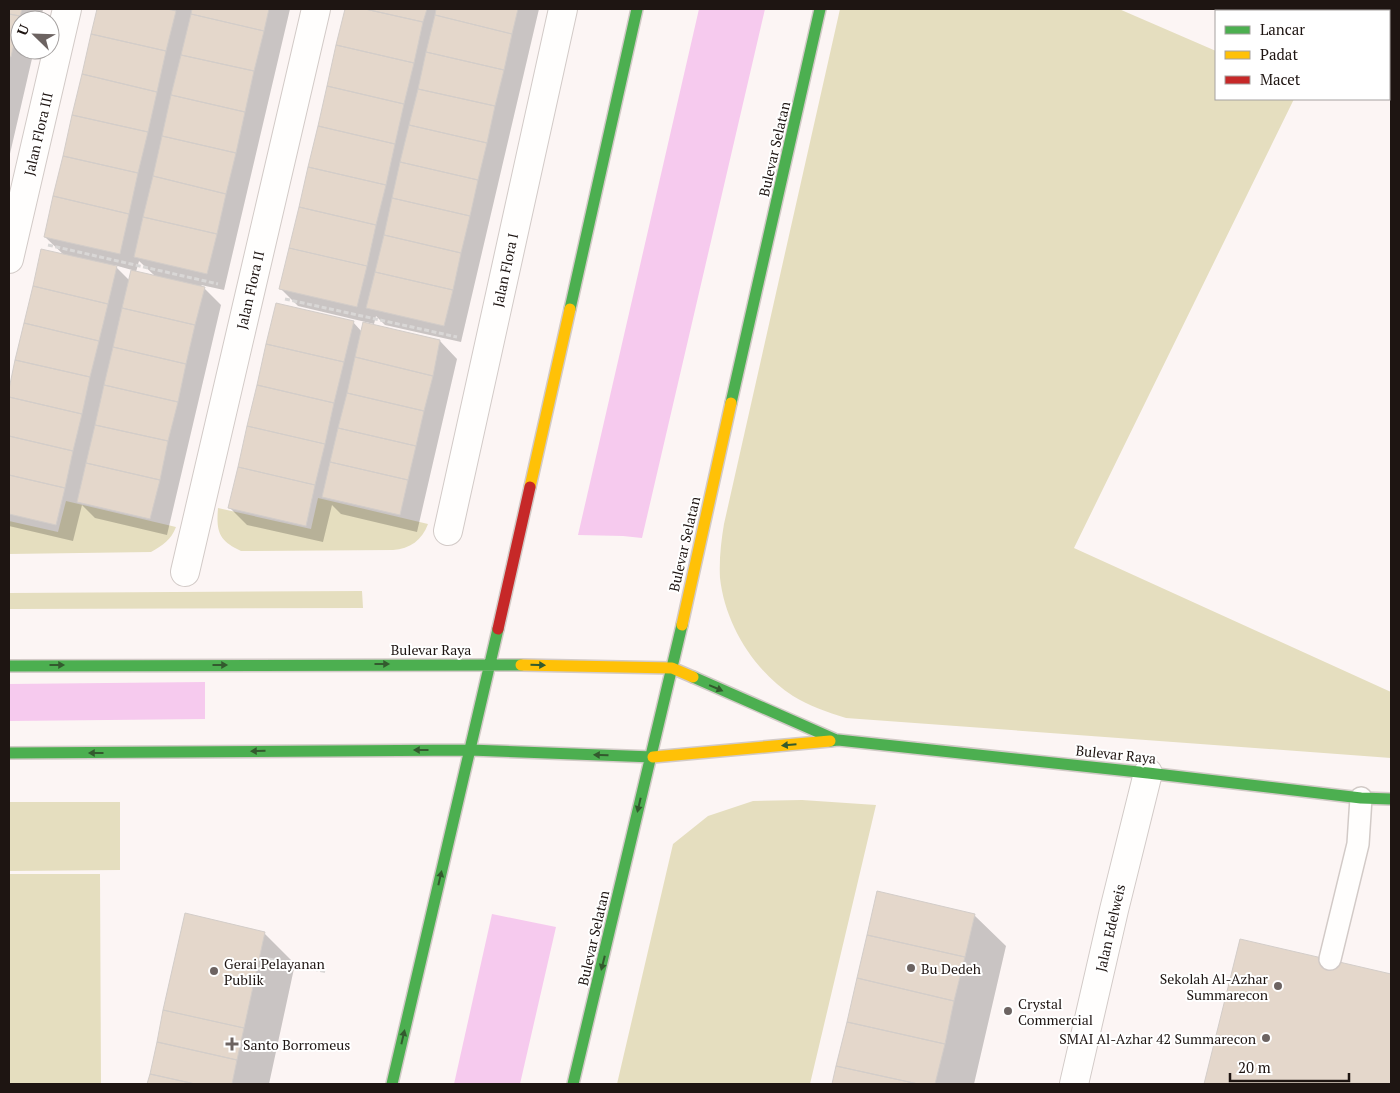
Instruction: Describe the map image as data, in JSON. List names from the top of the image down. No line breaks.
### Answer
{"streets":{"street":["Jalan Flora III","Bulevar Selatan","Jalan Flora I","Jalan Flora II","Bulevar Raya","Jalan Edelweis"]},"crossings":[["Bulevar Selatan","Bulevar Raya"],["Bulevar Raya","Jalan Edelweis"]],"places":{"other":["Bu Dedeh","Gerai Pelayanan Publik","Sekolah Al-Azhar Summarecon","Crystal Commercial","SMAI Al-Azhar 42 Summarecon"],"health":["Santo Borromeus"]},"legend":["Lancar","Padat","Macet"],"scale_bar":"20 m","north":"top left"}
